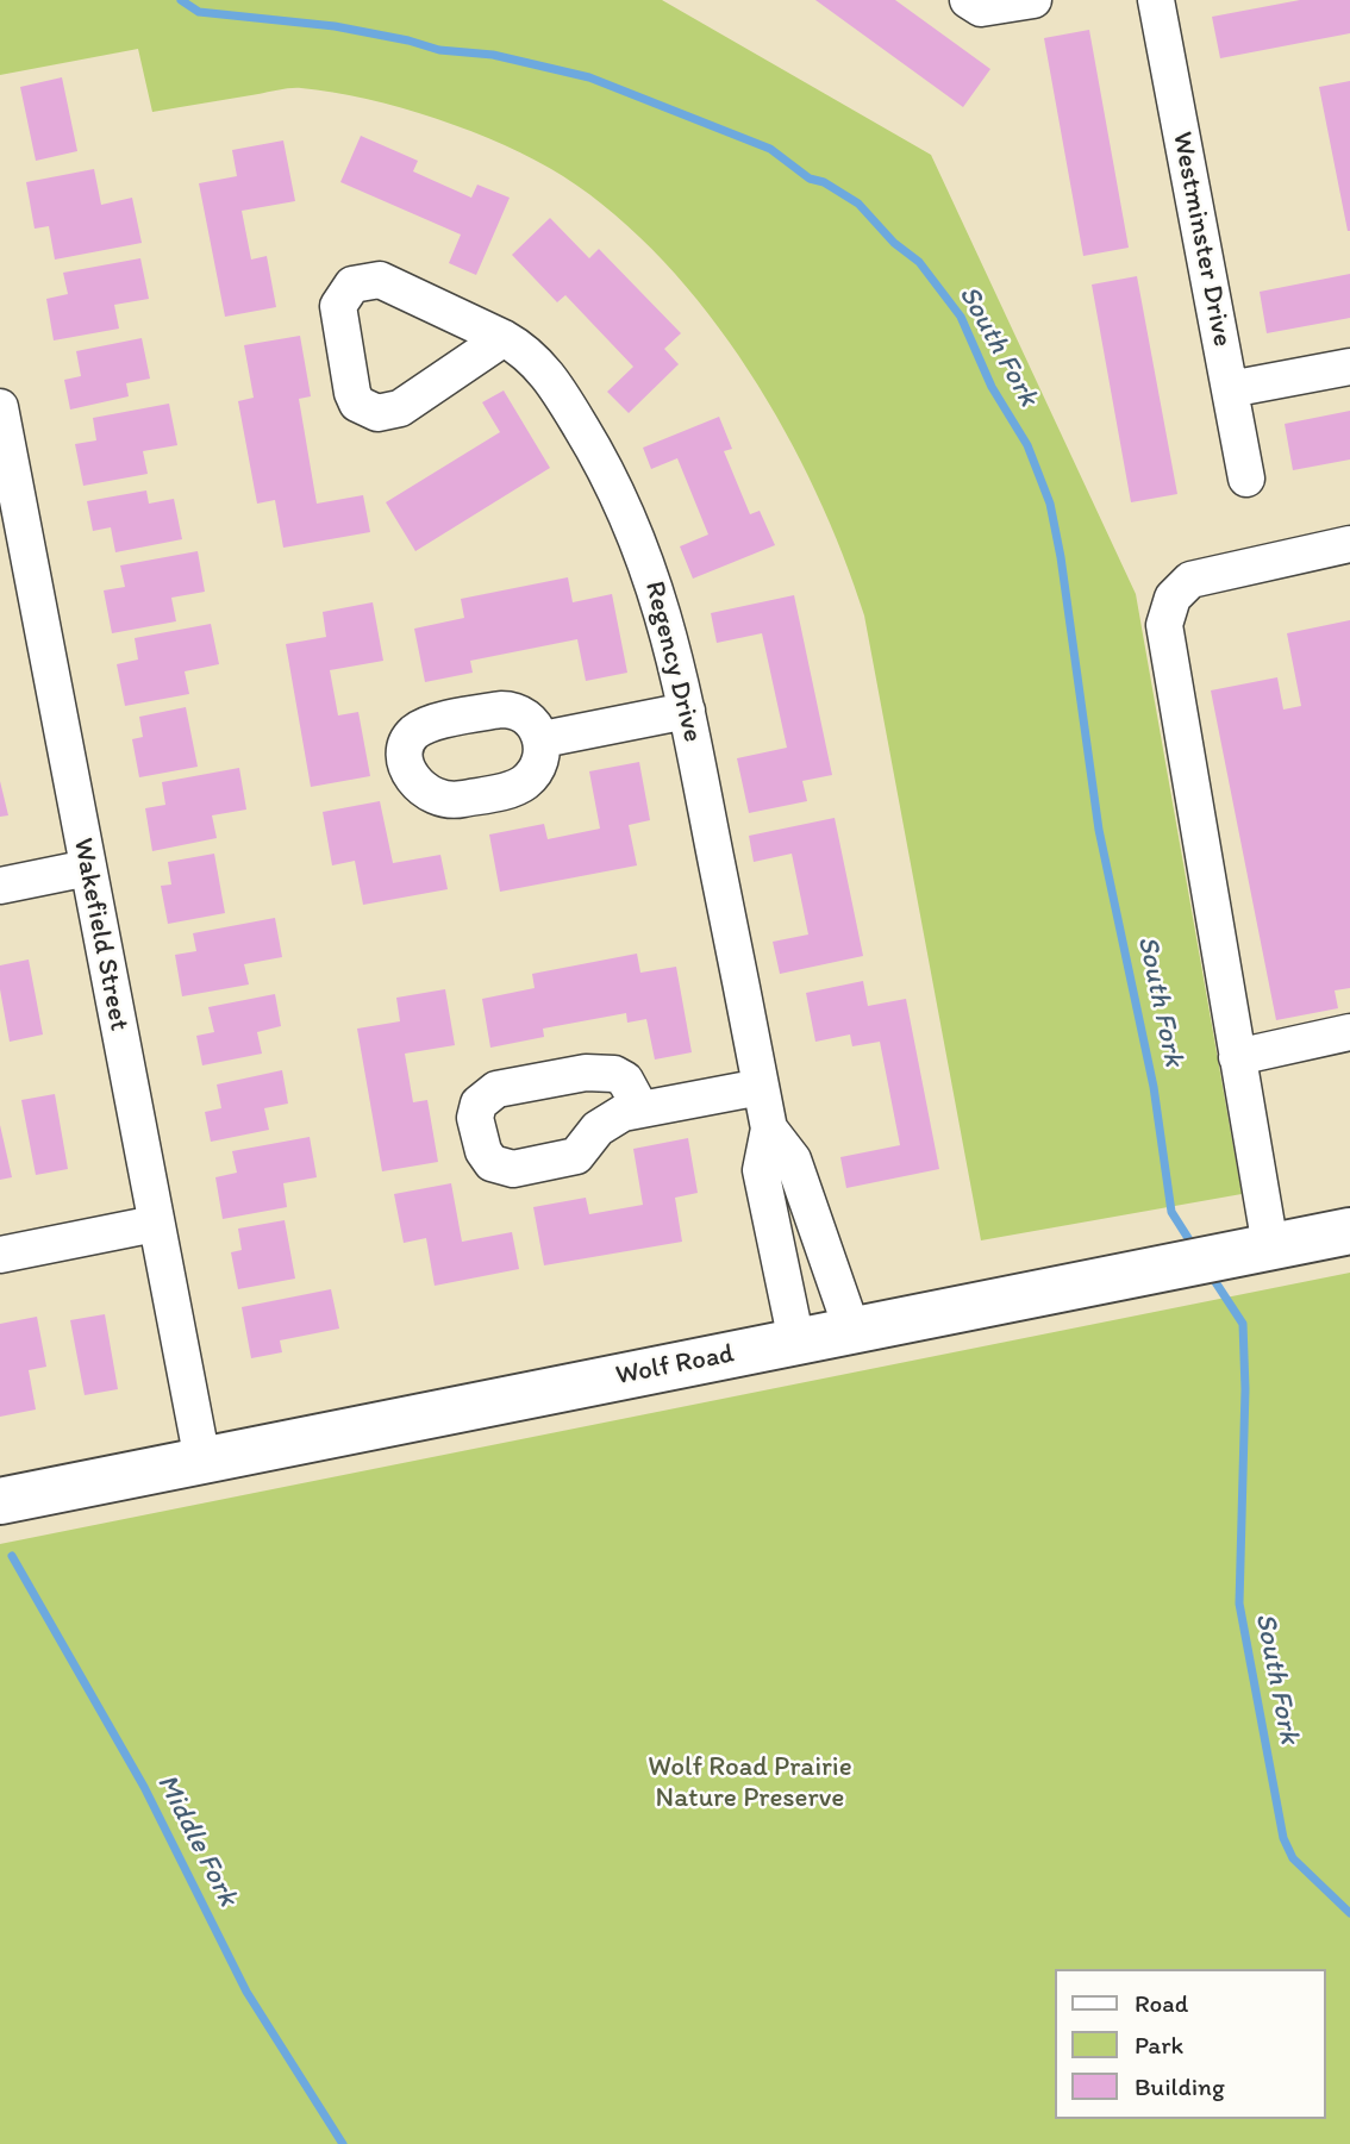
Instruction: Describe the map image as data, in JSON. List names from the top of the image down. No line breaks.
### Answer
{"streets":{"main road":["Wolf Road"],"street":["Westminster Drive","Regency Drive","Wakefield Street"]},"crossings":[["Regency Drive","Wolf Road"],["Wakefield Street","Wolf Road"]],"water":["South Fork","Middle Fork"],"parks":["Wolf Road Prairie Nature Preserve"],"legend":["Road","Park","Building"]}
